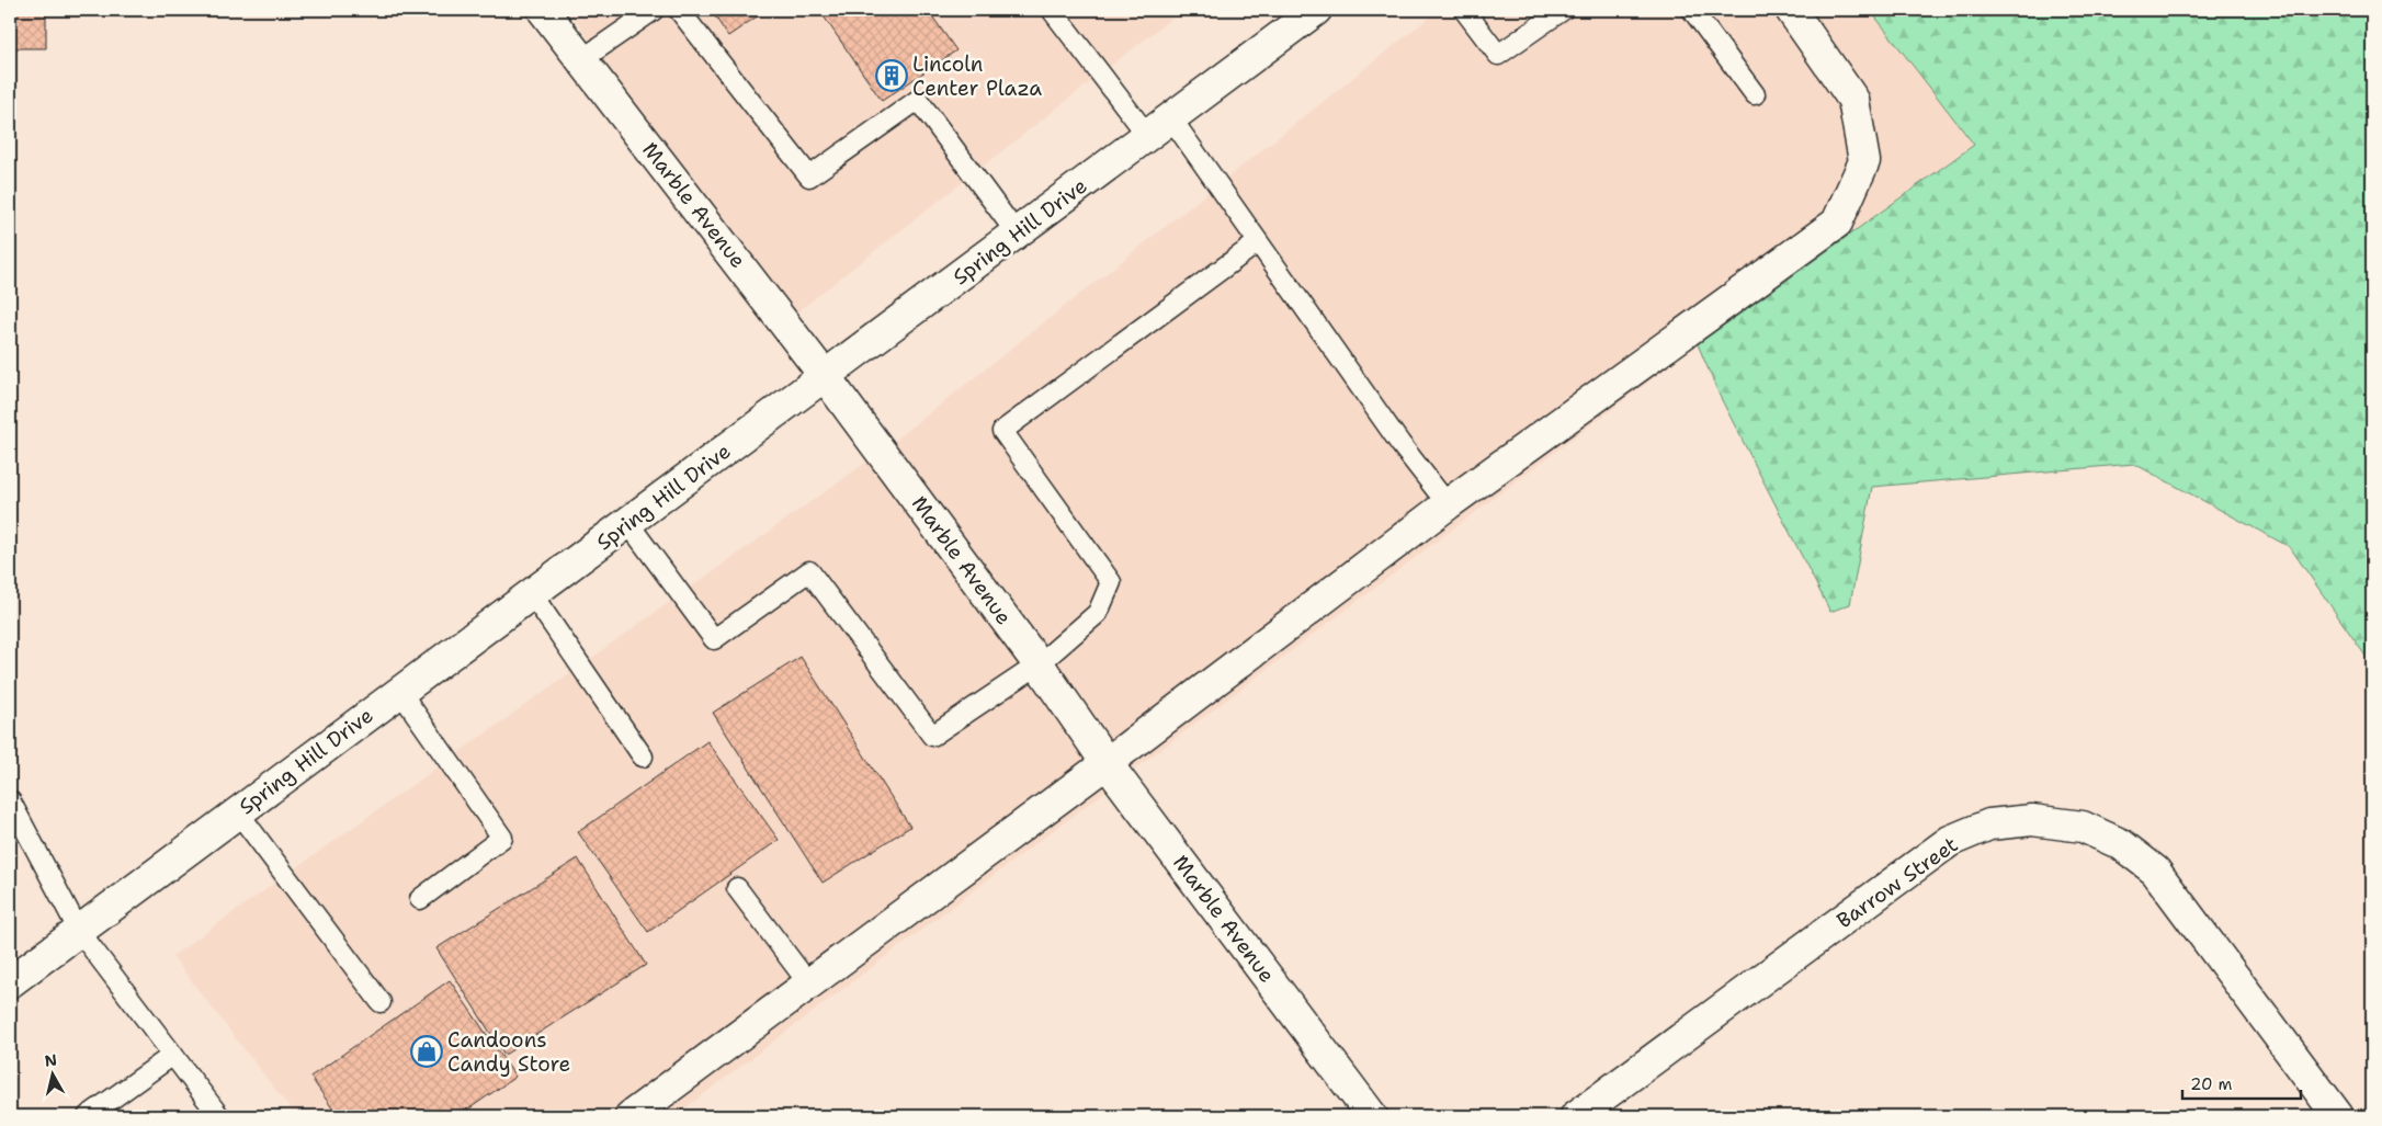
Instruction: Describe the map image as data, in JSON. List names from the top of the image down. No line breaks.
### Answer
{"streets":{"street":["Marble Avenue","Spring Hill Drive","Barrow Street"]},"crossings":[["Marble Avenue","Spring Hill Drive"]],"places":{"building":["Lincoln Center Plaza"],"shop":["Candoons Candy Store"]},"scale_bar":"20 m","north":"top"}
